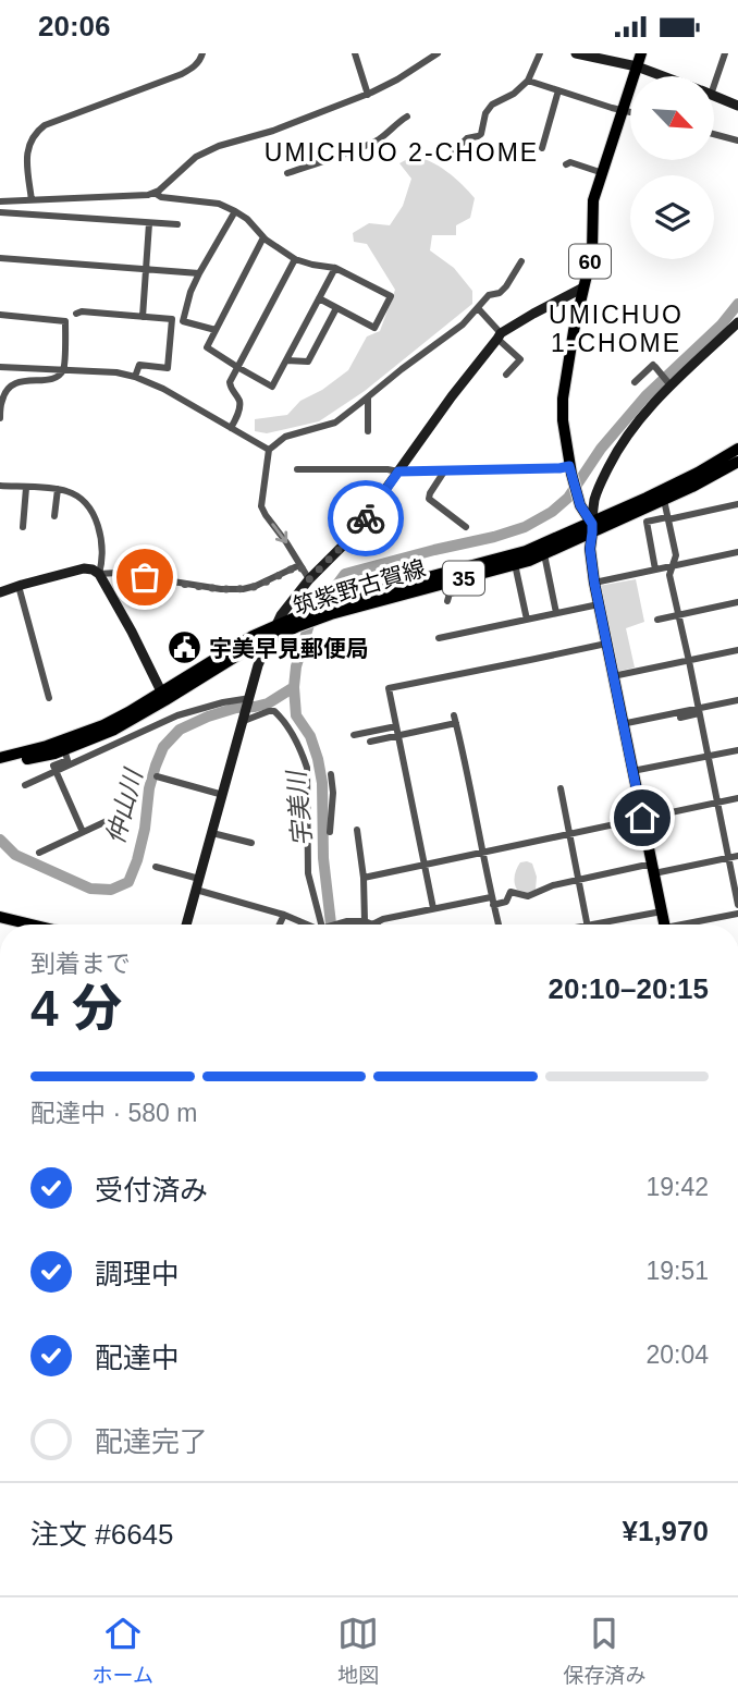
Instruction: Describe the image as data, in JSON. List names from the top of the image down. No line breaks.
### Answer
{"streets":{"main road":["60","35","筑紫野古賀線"]},"crossings":[["60","筑紫野古賀線"]],"districts":["UMICHUO 2-CHOME","UMICHUO 1-CHOME"],"water":["仲山川","宇美川"],"places":{"public building":["宇美早見郵便局"]},"north":"bottom right","page":{"status":"20:06","heading":["4 分","到着まで","20:10–20:15"],"panel":["注文 #6645","¥1,970"],"bar":"配達中 · 580 m","list":[["受付済み","19:42"],["調理中","19:51"],["配達中","20:04"],"配達完了"],"tabs":["ホーム","地図","保存済み"]}}
